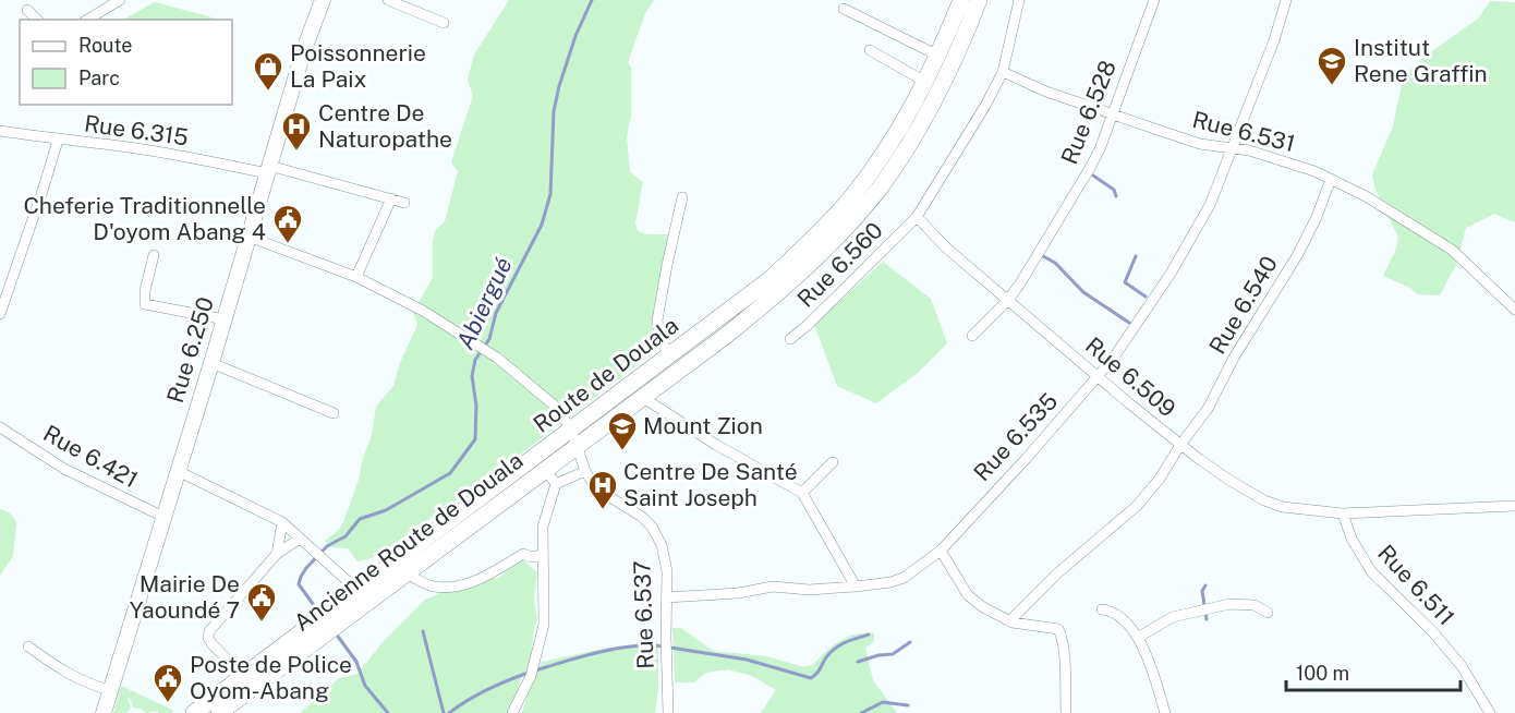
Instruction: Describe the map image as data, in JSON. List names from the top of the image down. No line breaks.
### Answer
{"streets":{"main road":["Rue 6.250","Route de Douala","Ancienne Route de Douala"],"street":["Rue 6.528","Rue 6.315","Rue 6.531","Rue 6.560","Rue 6.540","Rue 6.509","Rue 6.535","Rue 6.421","Rue 6.511","Rue 6.537"]},"crossings":[["Rue 6.528","Rue 6.531"],["Rue 6.528","Rue 6.509"],["Rue 6.315","Rue 6.250"],["Rue 6.531","Rue 6.540"],["Rue 6.531","Rue 6.535"],["Rue 6.560","Rue 6.509"],["Rue 6.540","Rue 6.509"],["Rue 6.250","Rue 6.421"],["Rue 6.250","Rue 6.537"],["Route de Douala","Ancienne Route de Douala"],["Route de Douala","Rue 6.537"],["Rue 6.509","Rue 6.535"],["Rue 6.509","Rue 6.511"],["Rue 6.535","Rue 6.537"],["Ancienne Route de Douala","Rue 6.537"]],"water":["Abiergué"],"places":{"school or university":["Institut Rene Graffin","Mount Zion"],"shop":["Poissonnerie La Paix"],"hospital":["Centre De Naturopathe","Centre De Santé Saint Joseph"],"public building":["Cheferie Traditionnelle D'oyom Abang 4","Mairie De Yaoundé 7","Poste de Police Oyom-Abang"]},"legend":["Route","Parc"],"scale_bar":"100 m"}
